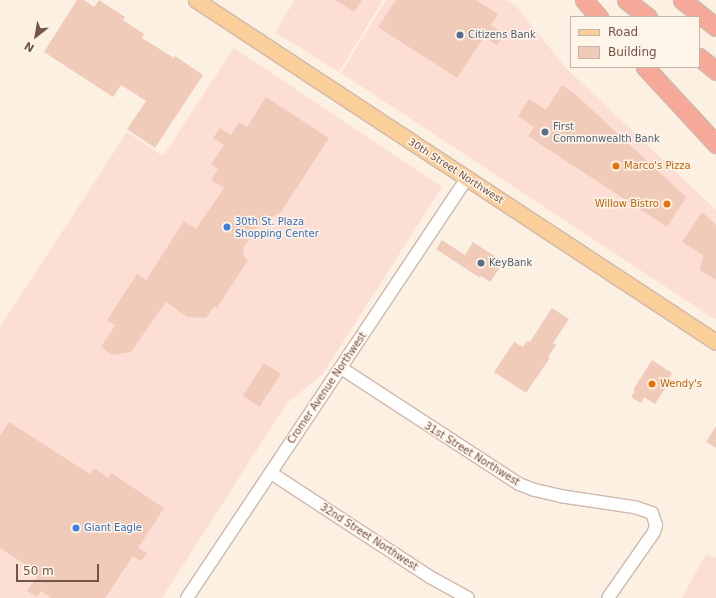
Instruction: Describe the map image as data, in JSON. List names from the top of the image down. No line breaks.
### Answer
{"streets":{"main road":["30th Street Northwest"],"street":["Cromer Avenue Northwest","31st Street Northwest","32nd Street Northwest"]},"crossings":[["30th Street Northwest","Cromer Avenue Northwest"],["Cromer Avenue Northwest","31st Street Northwest"],["Cromer Avenue Northwest","32nd Street Northwest"]],"places":["Citizens Bank","First Commonwealth Bank","Marco's Pizza","Willow Bistro","30th St. Plaza Shopping Center","KeyBank","Wendy's","Giant Eagle"],"legend":["Road","Building"],"scale_bar":"50 m","north":"bottom left"}
